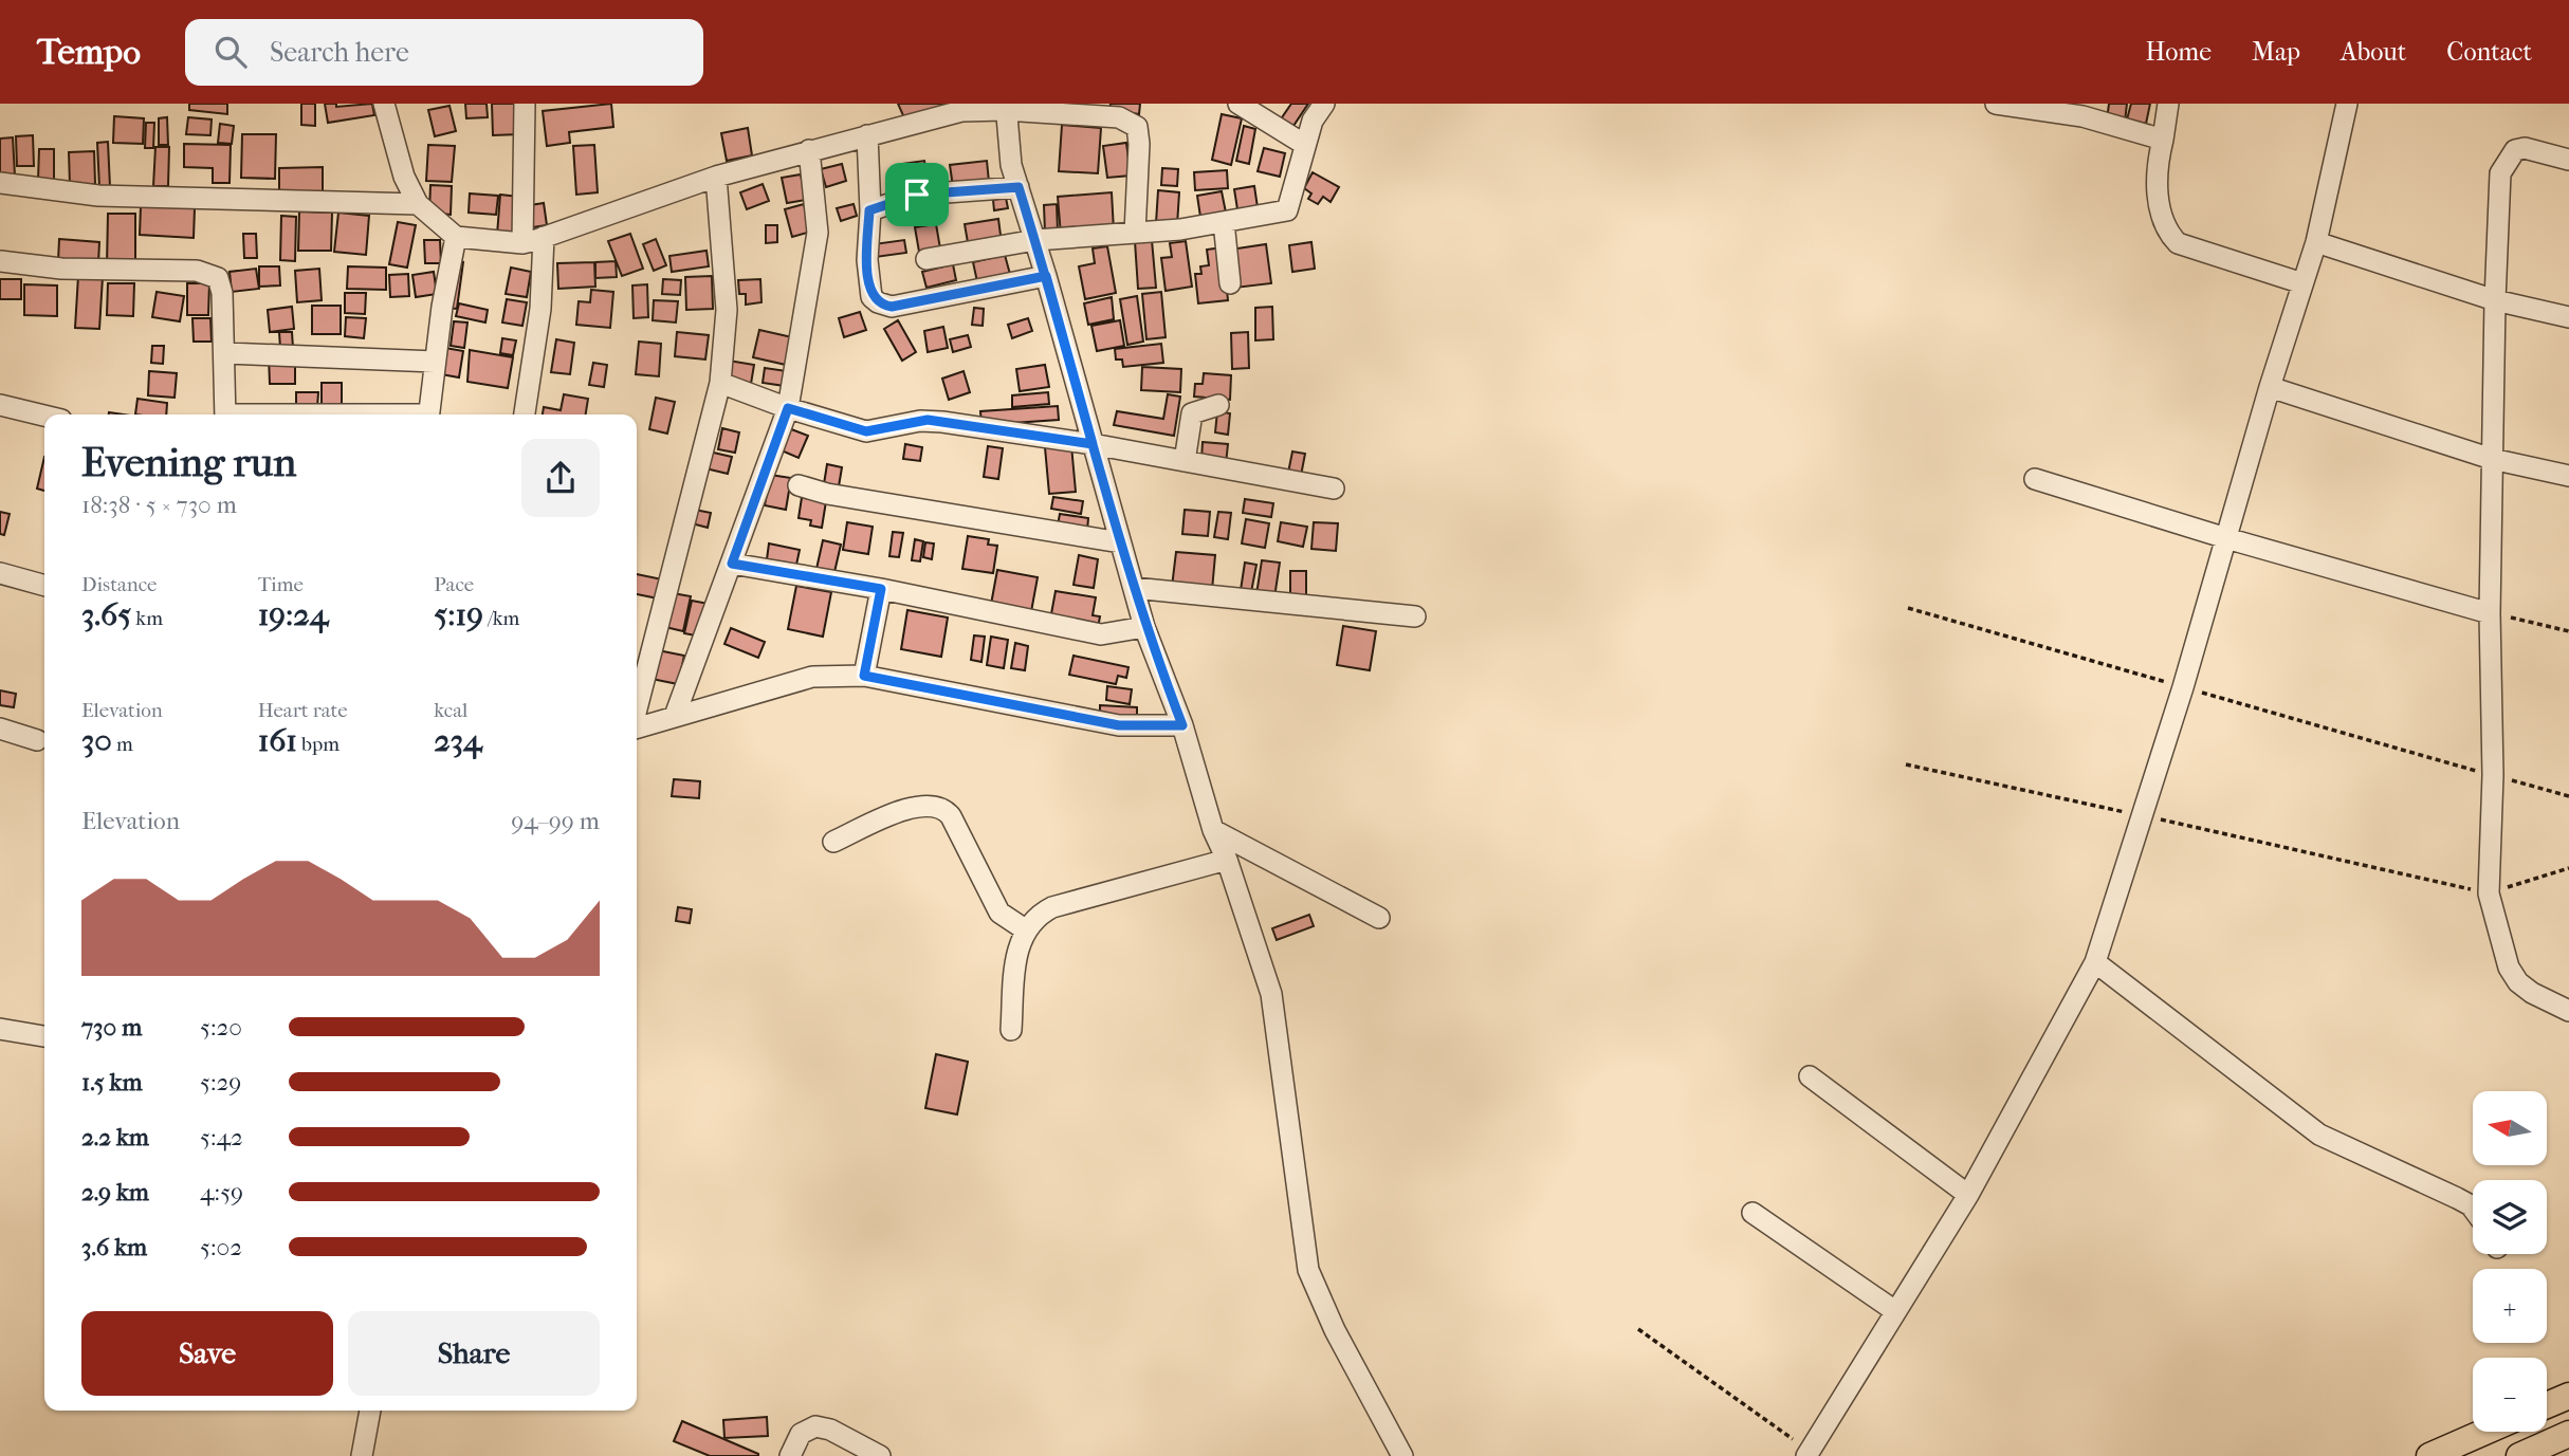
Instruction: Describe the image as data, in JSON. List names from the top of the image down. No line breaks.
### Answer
{"north":"left","page":{"header":"Tempo","search":"Search here","nav":["Home","Map","About","Contact"],"heading":["Evening run","18:38 · 5 × 730 m"],"stats":[["Distance","3.65 km"],["Time","19:24"],["Pace","5:19 /km"],["Elevation","30 m"],["Heart rate","161 bpm"],["kcal","234"]],"chart":["Elevation","94–99 m"],"list":[{"name":"730 m","note":"5:20"},{"name":"1.5 km","note":"5:29"},{"name":"2.2 km","note":"5:42"},{"name":"2.9 km","note":"4:59"},{"name":"3.6 km","note":"5:02"}],"map_buttons":["+","−"],"buttons":["Save","Share"]}}
